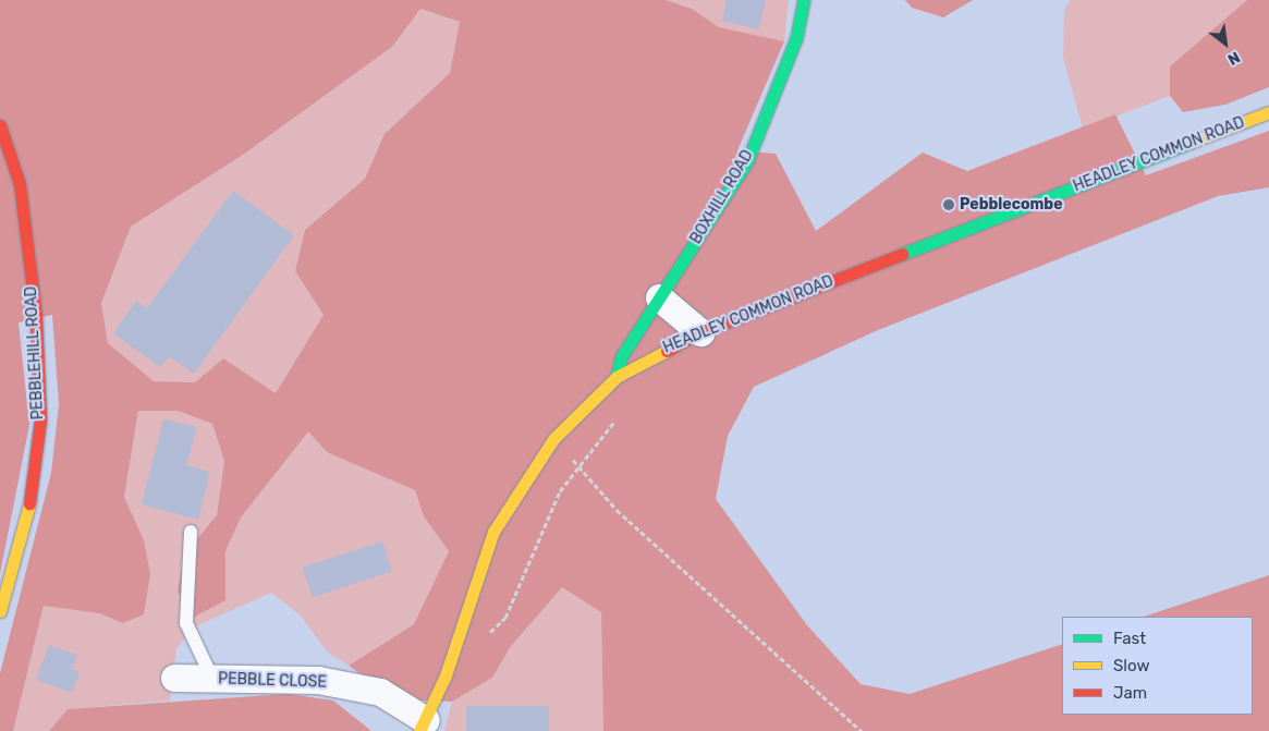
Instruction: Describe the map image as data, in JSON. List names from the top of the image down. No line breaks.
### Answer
{"streets":{"main road":["HEADLEY COMMON ROAD","BOXHILL ROAD","PEBBLEHILL ROAD"],"street":["PEBBLE CLOSE"]},"crossings":[["HEADLEY COMMON ROAD","BOXHILL ROAD"],["HEADLEY COMMON ROAD","PEBBLE CLOSE"]],"places":["Pebblecombe"],"legend":["Fast","Slow","Jam"],"north":"bottom right"}
